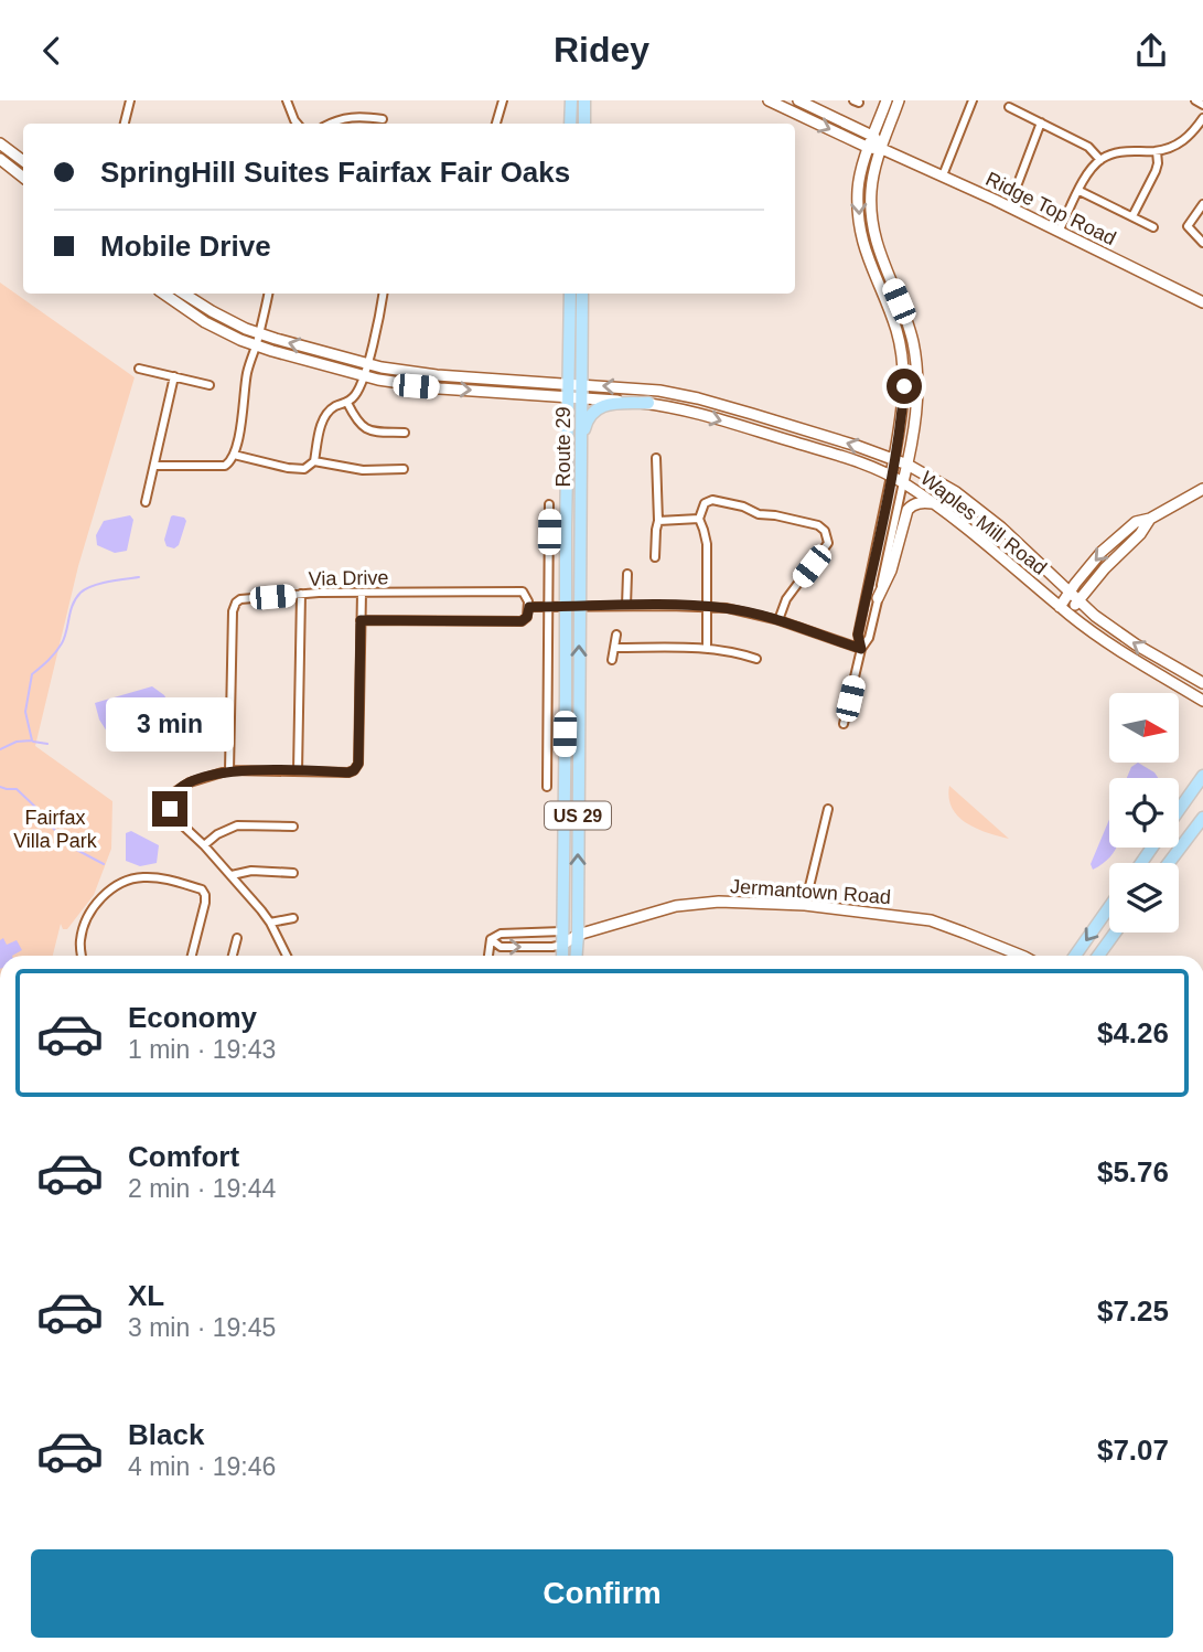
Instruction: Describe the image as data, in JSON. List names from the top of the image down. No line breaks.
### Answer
{"streets":{"main road":["Ridge Top Road","Route 29","Waples Mill Road","US 29","Jermantown Road"],"street":["Via Drive"]},"crossings":[["Route 29","Waples Mill Road"],["Route 29","US 29"],["Route 29","Jermantown Road"],["US 29","Jermantown Road"]],"parks":["Fairfax Villa Park"],"north":"right","page":{"header":"Ridey","banner":["SpringHill Suites Fairfax Fair Oaks","Mobile Drive"],"bubble":"3 min","list":[{"name":"Economy","note":"1 min · 19:43","value":"$4.26"},{"name":"Comfort","note":"2 min · 19:44","value":"$5.76"},{"name":"XL","note":"3 min · 19:45","value":"$7.25"},{"name":"Black","note":"4 min · 19:46","value":"$7.07"}],"buttons":"Confirm"}}
